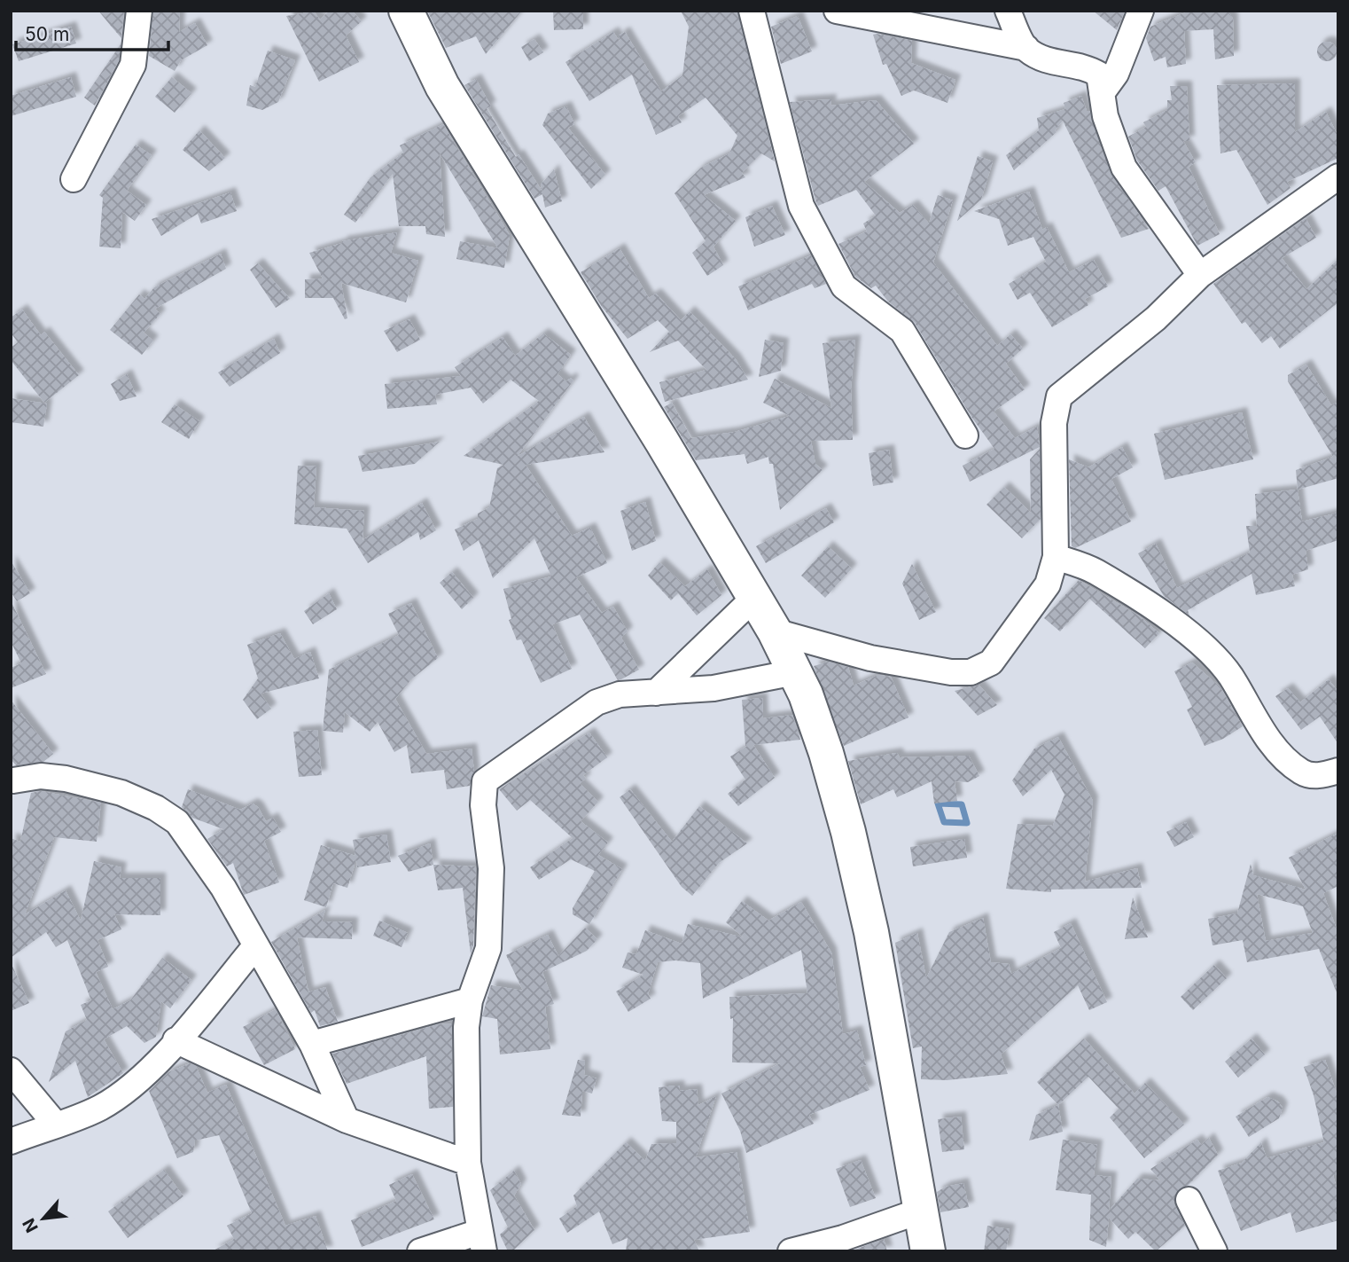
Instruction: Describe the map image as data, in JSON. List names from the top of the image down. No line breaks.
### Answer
{"scale_bar":"50 m","north":"bottom left"}
